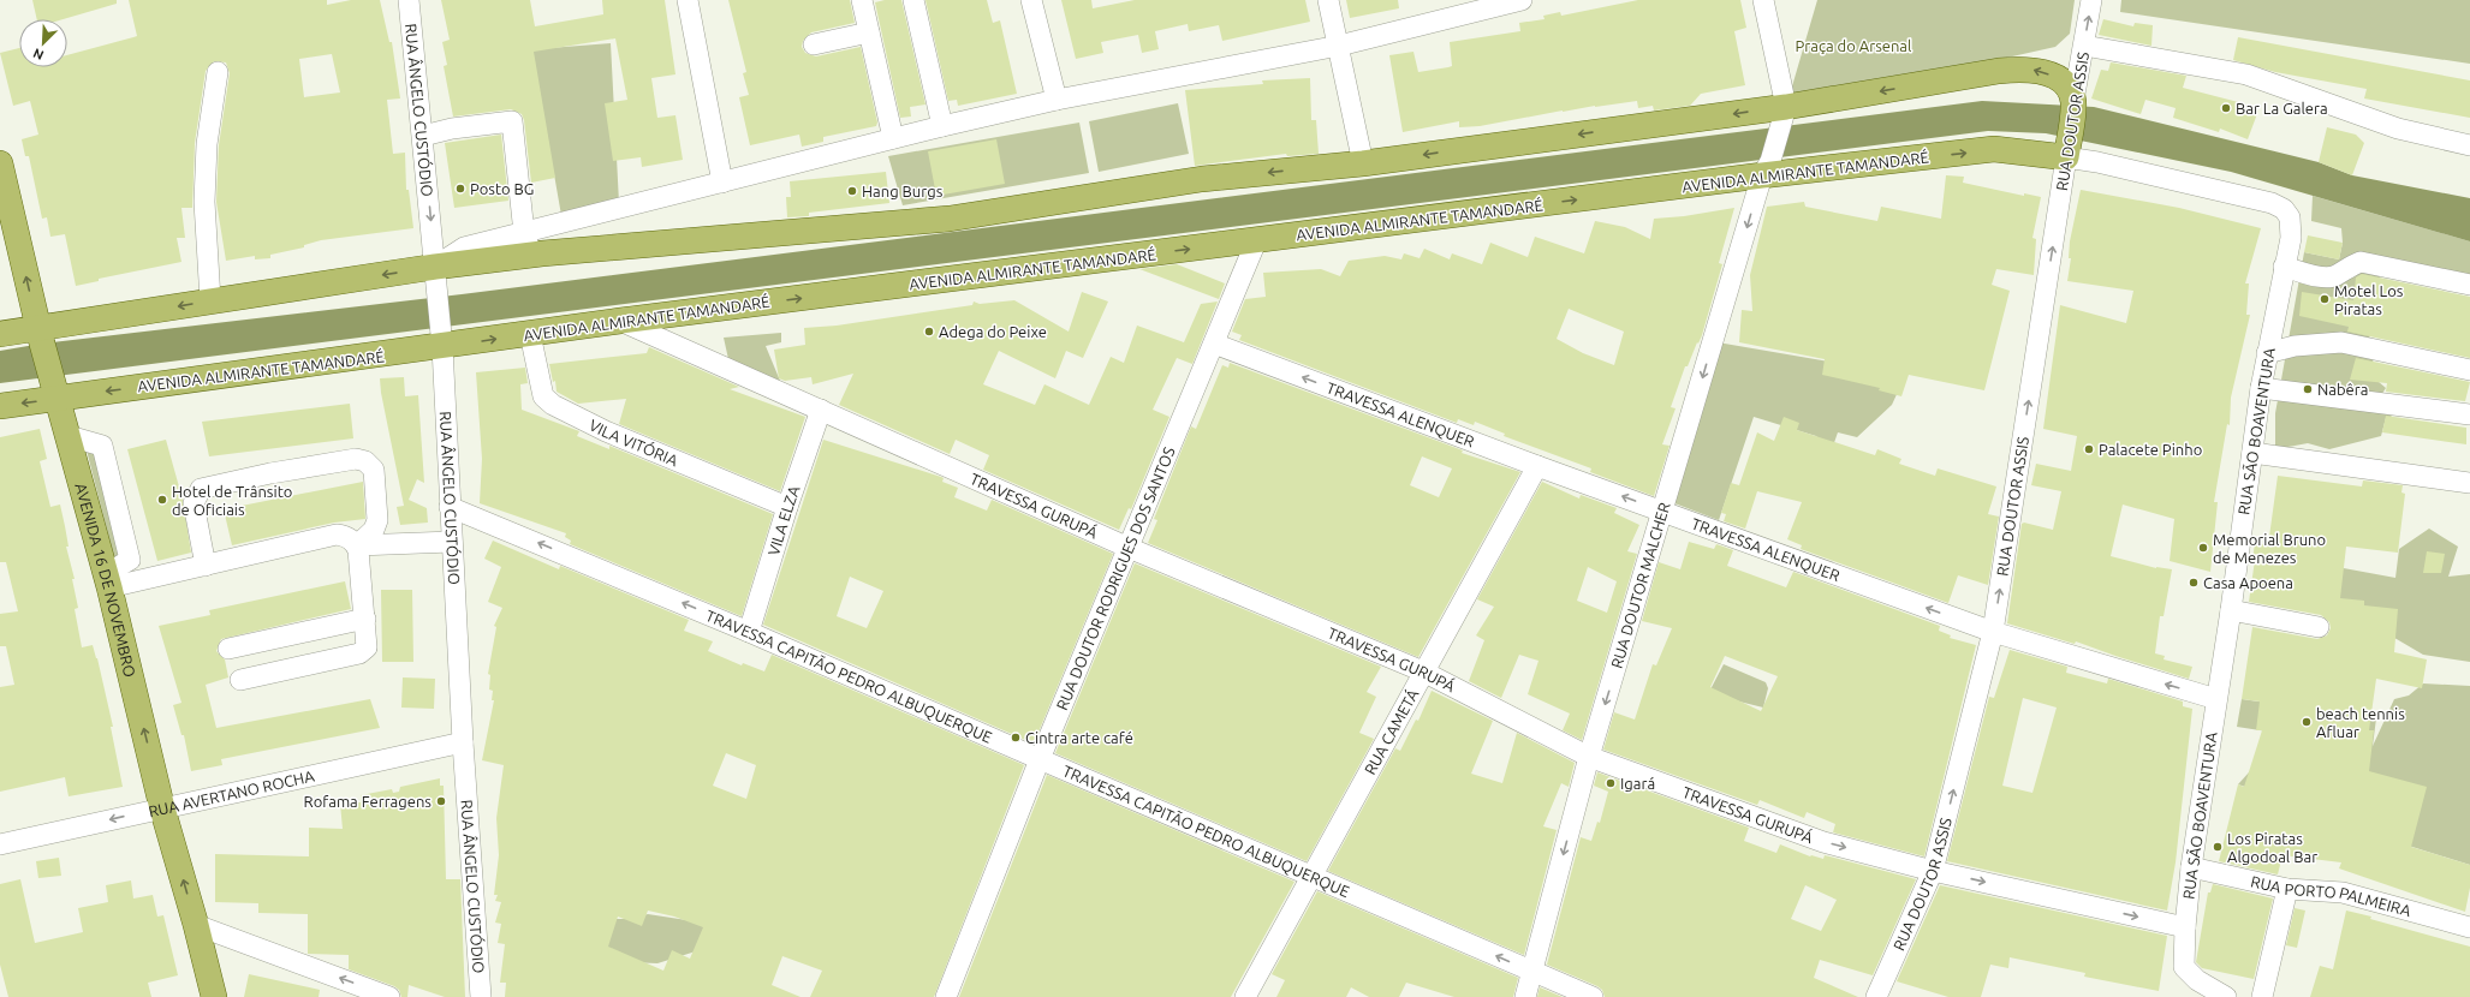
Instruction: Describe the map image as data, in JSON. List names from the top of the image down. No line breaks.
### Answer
{"streets":{"main road":["RUA DOUTOR ASSIS","AVENIDA ALMIRANTE TAMANDARÉ","AVENIDA 16 DE NOVEMBRO"],"street":["RUA ÂNGELO CUSTÓDIO","TRAVESSA ALENQUER","RUA SÃO BOAVENTURA","VILA VITÓRIA","TRAVESSA GURUPÁ","VILA ELZA","RUA DOUTOR RODRIGUES DOS SANTOS","RUA DOUTOR MALCHER","TRAVESSA CAPITÃO PEDRO ALBUQUERQUE","RUA CAMETÁ","RUA AVERTANO ROCHA","RUA PORTO PALMEIRA"]},"crossings":[["RUA ÂNGELO CUSTÓDIO","AVENIDA ALMIRANTE TAMANDARÉ"],["RUA ÂNGELO CUSTÓDIO","TRAVESSA CAPITÃO PEDRO ALBUQUERQUE"],["RUA ÂNGELO CUSTÓDIO","RUA AVERTANO ROCHA"],["RUA DOUTOR ASSIS","AVENIDA ALMIRANTE TAMANDARÉ"],["RUA DOUTOR ASSIS","TRAVESSA ALENQUER"],["RUA DOUTOR ASSIS","RUA SÃO BOAVENTURA"],["RUA DOUTOR ASSIS","TRAVESSA GURUPÁ"],["AVENIDA ALMIRANTE TAMANDARÉ","RUA SÃO BOAVENTURA"],["AVENIDA ALMIRANTE TAMANDARÉ","VILA VITÓRIA"],["AVENIDA ALMIRANTE TAMANDARÉ","TRAVESSA GURUPÁ"],["AVENIDA ALMIRANTE TAMANDARÉ","RUA DOUTOR RODRIGUES DOS SANTOS"],["AVENIDA ALMIRANTE TAMANDARÉ","AVENIDA 16 DE NOVEMBRO"],["AVENIDA ALMIRANTE TAMANDARÉ","RUA DOUTOR MALCHER"],["TRAVESSA ALENQUER","RUA SÃO BOAVENTURA"],["TRAVESSA ALENQUER","RUA DOUTOR RODRIGUES DOS SANTOS"],["TRAVESSA ALENQUER","RUA DOUTOR MALCHER"],["TRAVESSA ALENQUER","RUA CAMETÁ"],["RUA SÃO BOAVENTURA","TRAVESSA GURUPÁ"],["RUA SÃO BOAVENTURA","RUA PORTO PALMEIRA"],["VILA VITÓRIA","VILA ELZA"],["TRAVESSA GURUPÁ","VILA ELZA"],["TRAVESSA GURUPÁ","RUA DOUTOR RODRIGUES DOS SANTOS"],["TRAVESSA GURUPÁ","RUA DOUTOR MALCHER"],["TRAVESSA GURUPÁ","RUA CAMETÁ"],["VILA ELZA","TRAVESSA CAPITÃO PEDRO ALBUQUERQUE"],["RUA DOUTOR RODRIGUES DOS SANTOS","TRAVESSA CAPITÃO PEDRO ALBUQUERQUE"],["AVENIDA 16 DE NOVEMBRO","RUA AVERTANO ROCHA"],["RUA DOUTOR MALCHER","TRAVESSA CAPITÃO PEDRO ALBUQUERQUE"],["TRAVESSA CAPITÃO PEDRO ALBUQUERQUE","RUA CAMETÁ"]],"one_way":["RUA DOUTOR ASSIS","TRAVESSA ALENQUER","TRAVESSA GURUPÁ","AVENIDA 16 DE NOVEMBRO","RUA DOUTOR MALCHER","TRAVESSA CAPITÃO PEDRO ALBUQUERQUE","RUA AVERTANO ROCHA"],"parks":["Praça do Arsenal"],"places":["Bar La Galera","Posto BG","Hang Burgs","Motel Los Piratas","Adega do Peixe","Nabêra","Palacete Pinho","Hotel de Trânsito de Oficiais","Memorial Bruno de Menezes","Casa Apoena","beach tennis Afluar","Cintra arte café","Igará","Rofama Ferragens","Los Piratas Algodoal Bar"],"north":"bottom left"}
